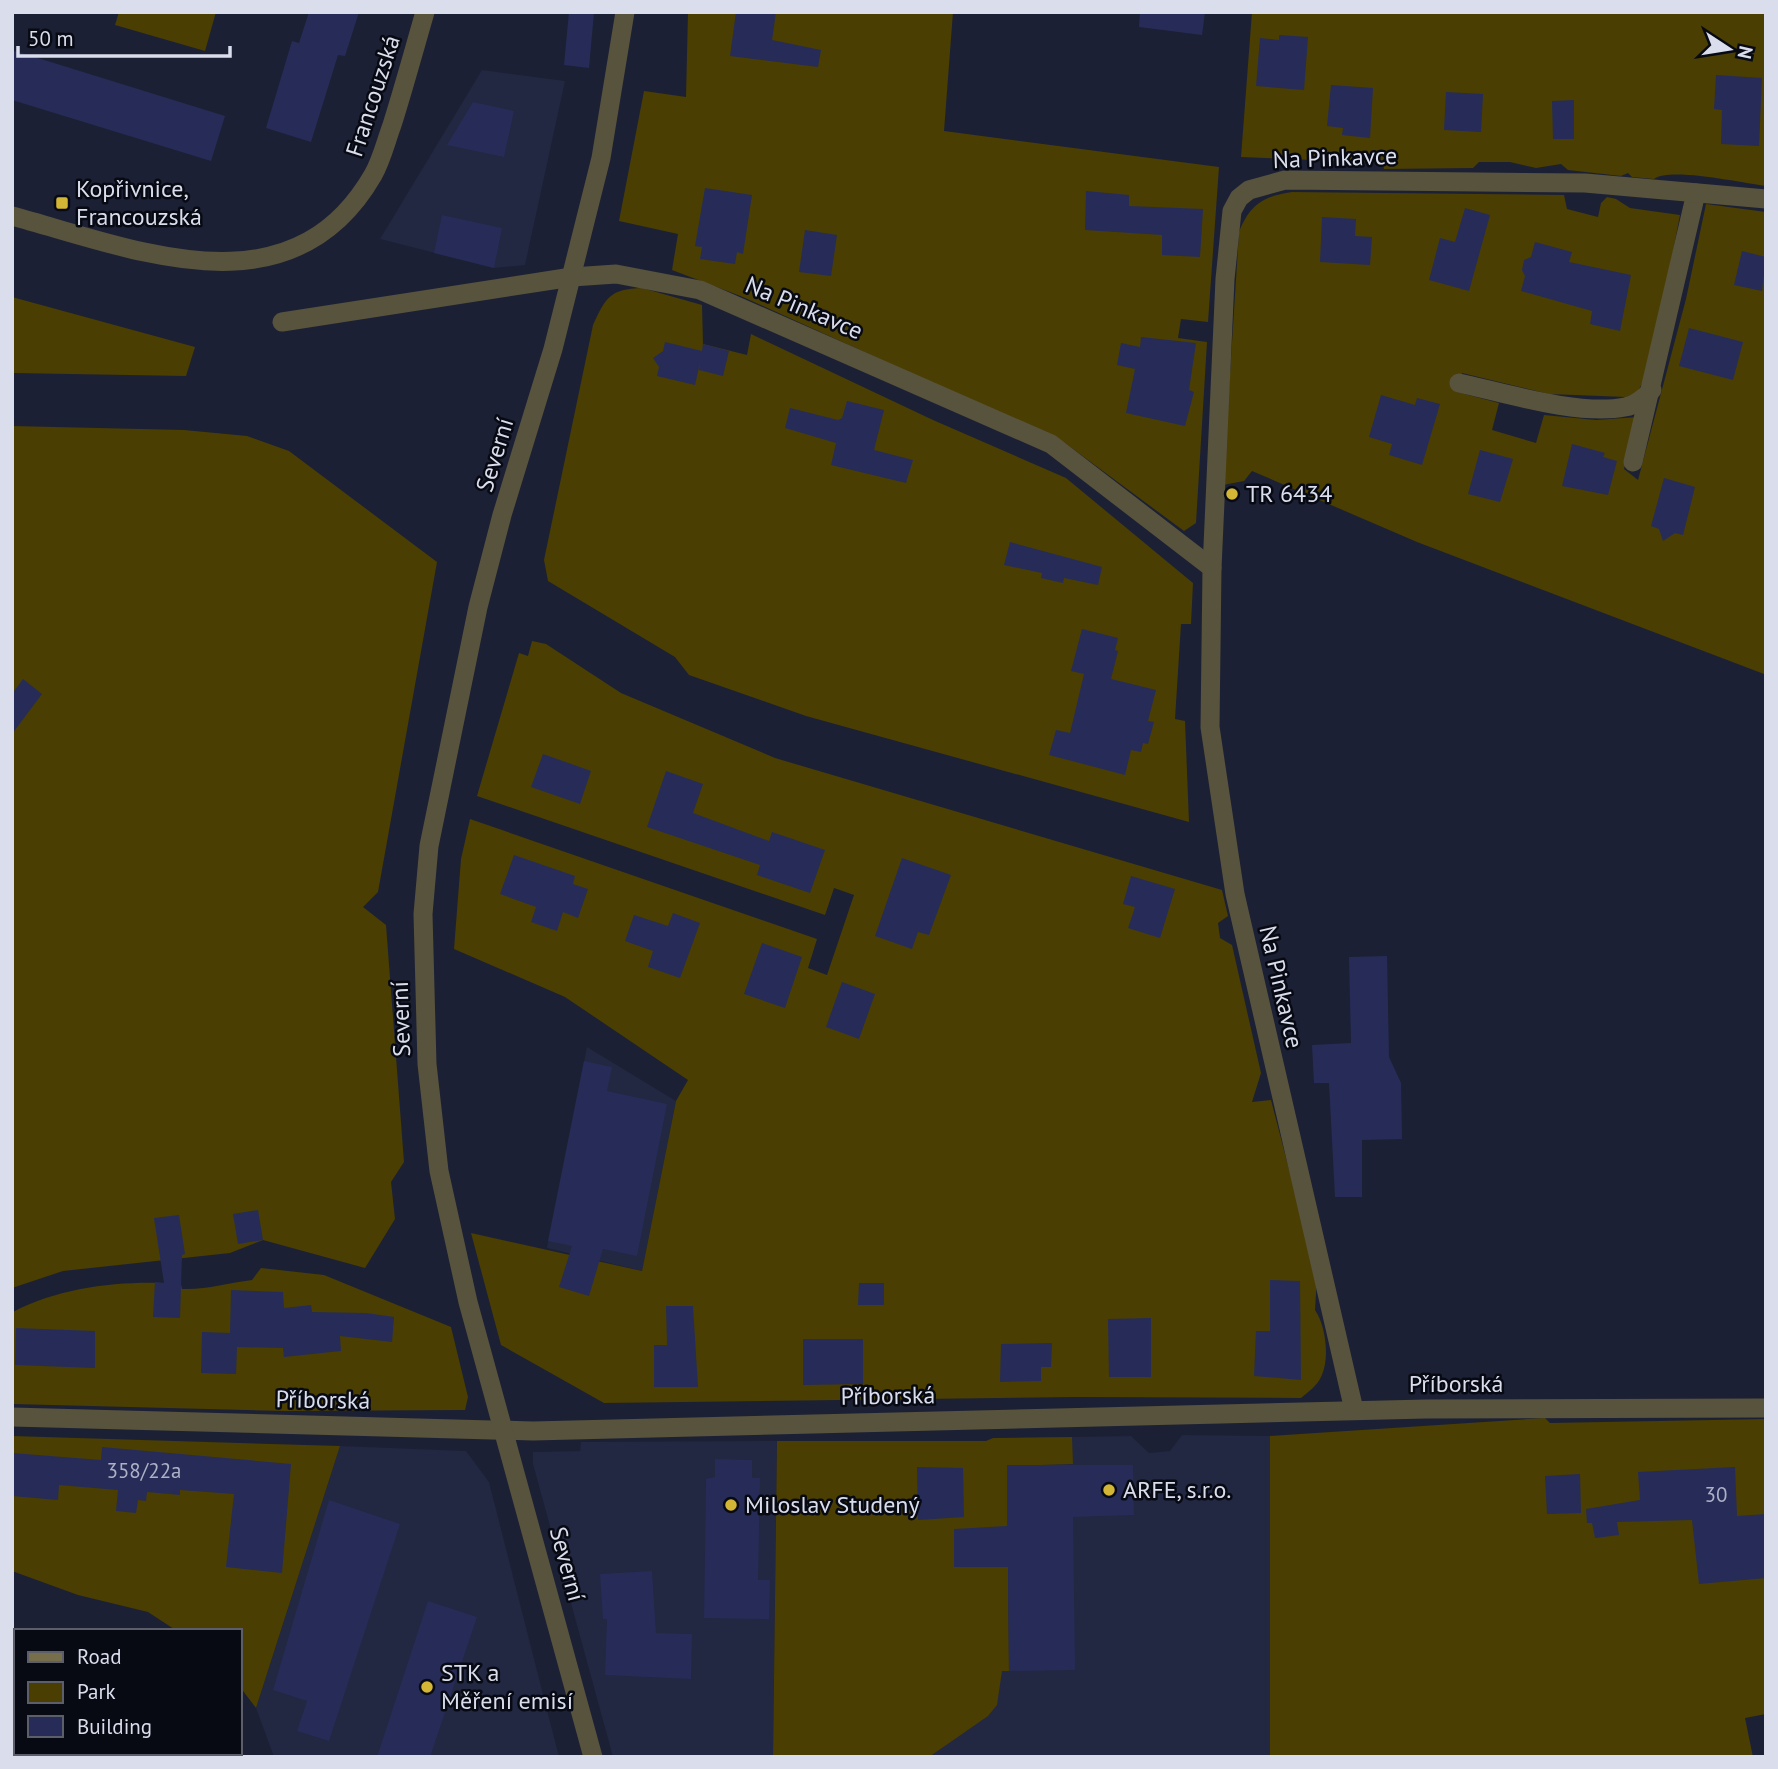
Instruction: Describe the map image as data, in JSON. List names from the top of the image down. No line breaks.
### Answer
{"streets":{"street":["Francouzská","Na Pinkavce","Severní","Příborská"]},"crossings":[["Na Pinkavce","Severní"],["Na Pinkavce","Příborská"],["Severní","Příborská"]],"places":{"transit":["Kopřivnice, Francouzská"],"other":["TR 6434","ARFE, s.r.o.","Miloslav Studený","STK a Měření emisí"]},"house_numbers":["358/22a","30"],"legend":["Road","Park","Building"],"scale_bar":"50 m","north":"right"}
